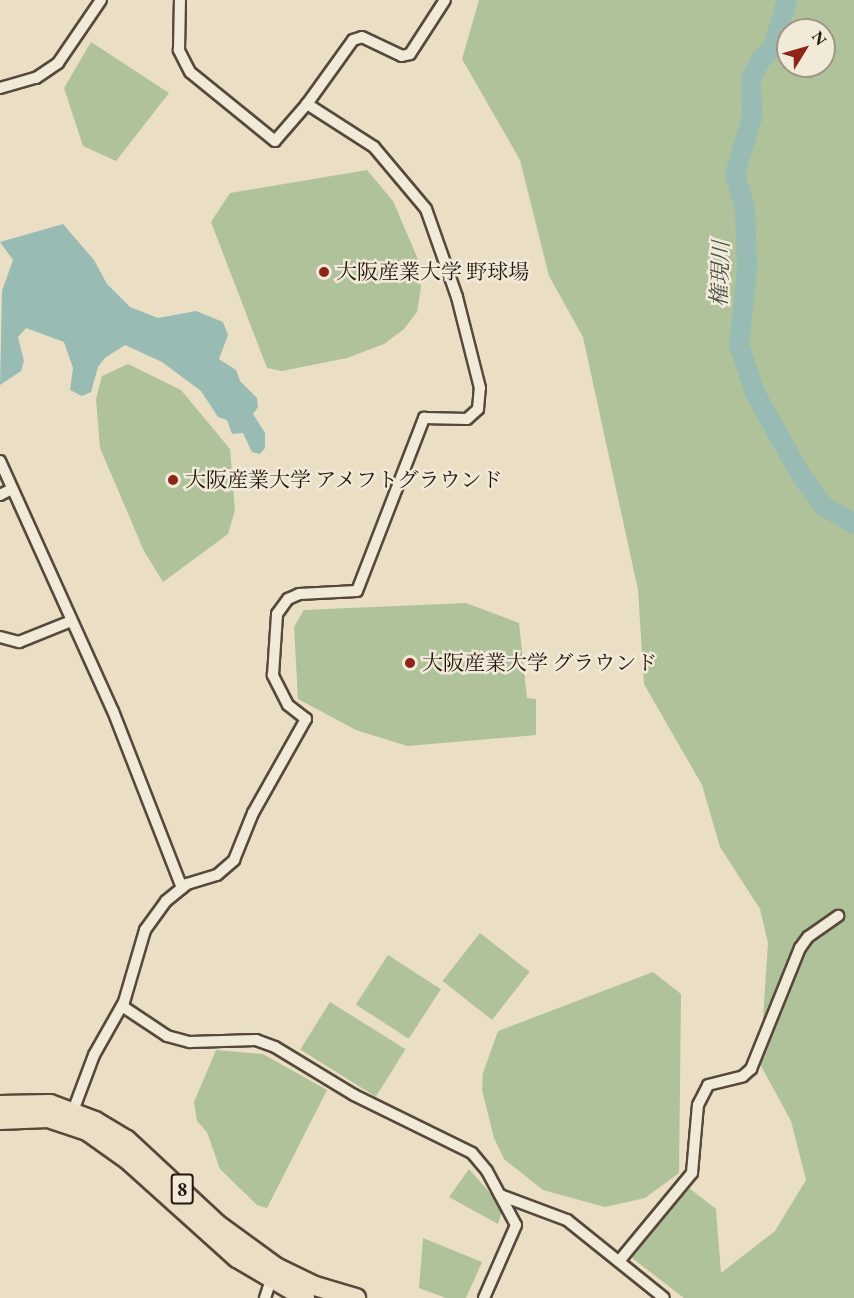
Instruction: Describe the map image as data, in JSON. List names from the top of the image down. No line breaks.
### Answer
{"streets":{"main road":["8"]},"water":["権現川"],"places":["大阪産業大学 野球場","大阪産業大学 アメフトグラウンド","大阪産業大学 グラウンド"],"north":"top right"}
